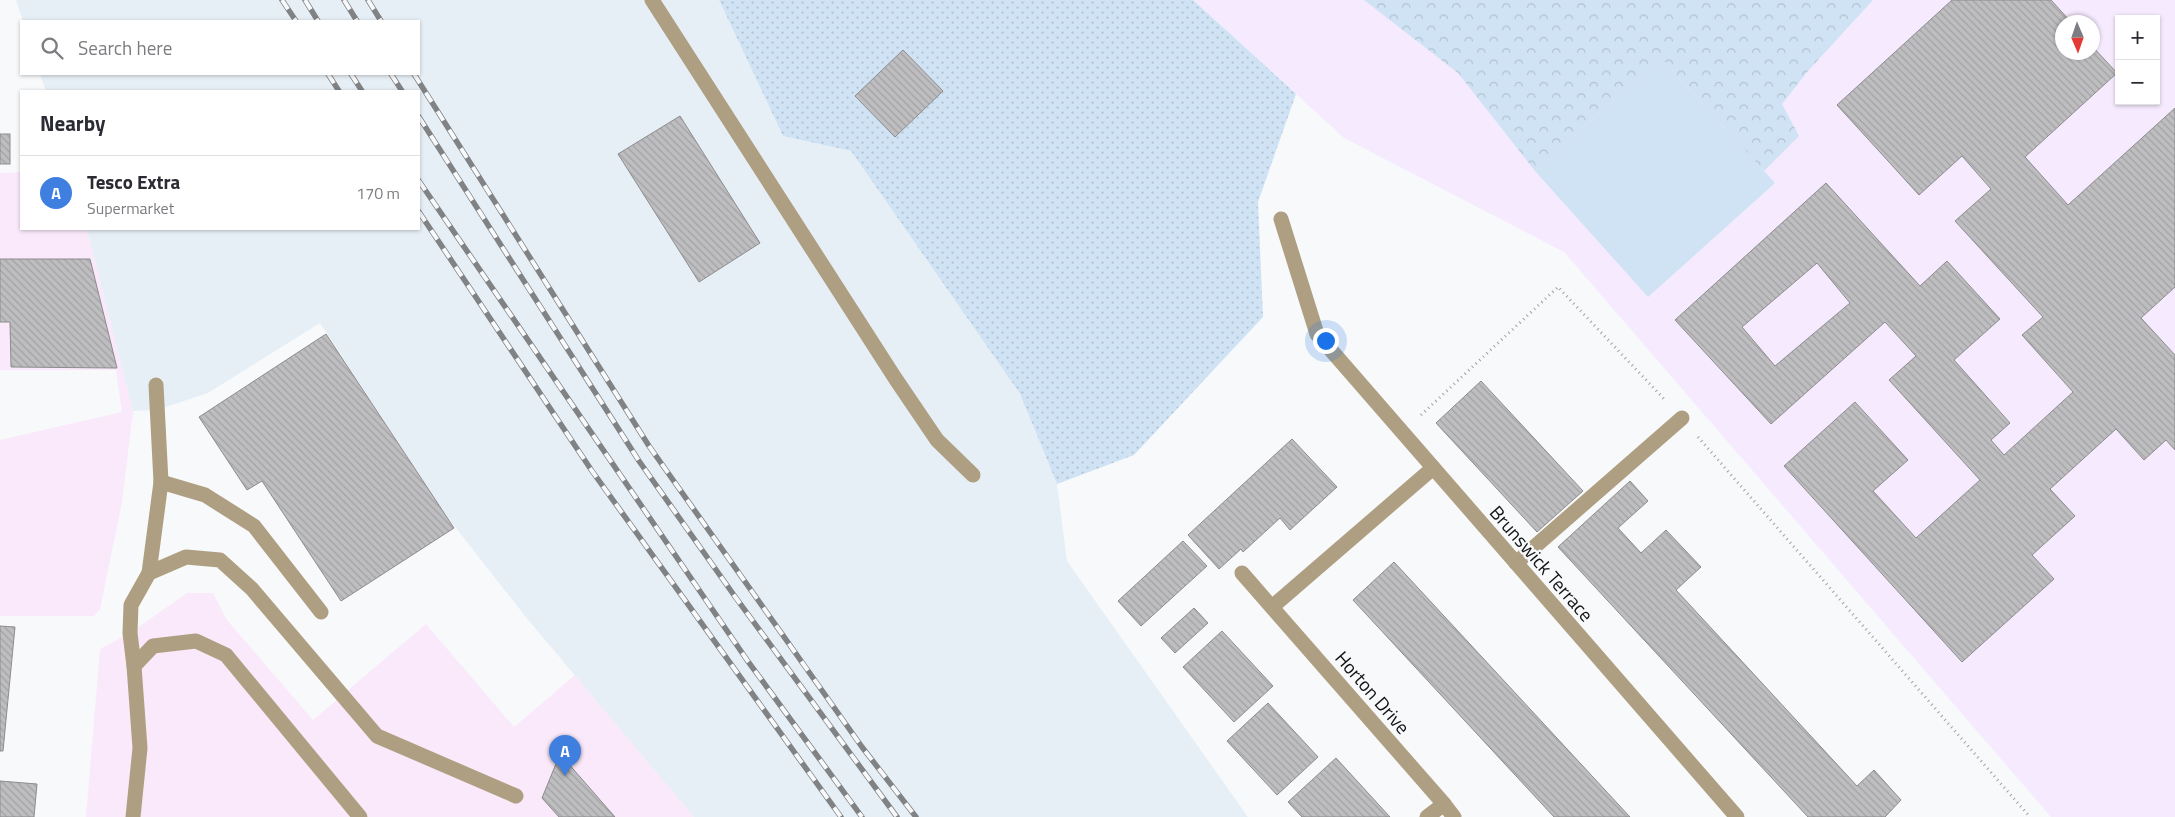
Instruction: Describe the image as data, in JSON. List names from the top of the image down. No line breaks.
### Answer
{"streets":{"street":["Brunswick Terrace","Horton Drive"]},"north":"bottom","page":{"map_buttons":["+","−"],"search":"Search here","heading":"Nearby","list":[{"mark":"A","name":"Tesco Extra","note":"Supermarket","value":"170 m"}],"pins":"A"}}
